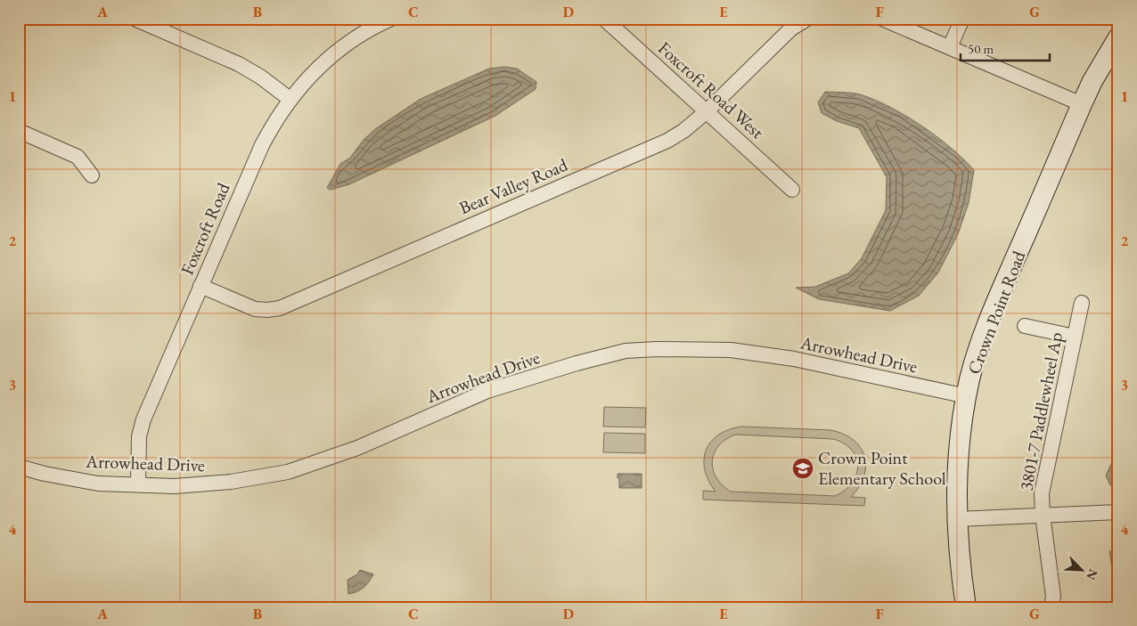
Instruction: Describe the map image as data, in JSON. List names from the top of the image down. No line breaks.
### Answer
{"streets":{"street":["Foxcroft Road West","Bear Valley Road","Foxcroft Road","Crown Point Road","Arrowhead Drive","3801-7 Paddlewheel Ap"]},"crossings":[["Foxcroft Road West","Bear Valley Road"],["Bear Valley Road","Foxcroft Road"],["Foxcroft Road","Arrowhead Drive"],["Crown Point Road","Arrowhead Drive"]],"places":{"school or university":["Crown Point Elementary School"]},"scale_bar":"50 m","north":"bottom right","grid":{"columns":["A","B","C","D","E","F","G"],"rows":["1","2","3","4"]}}
